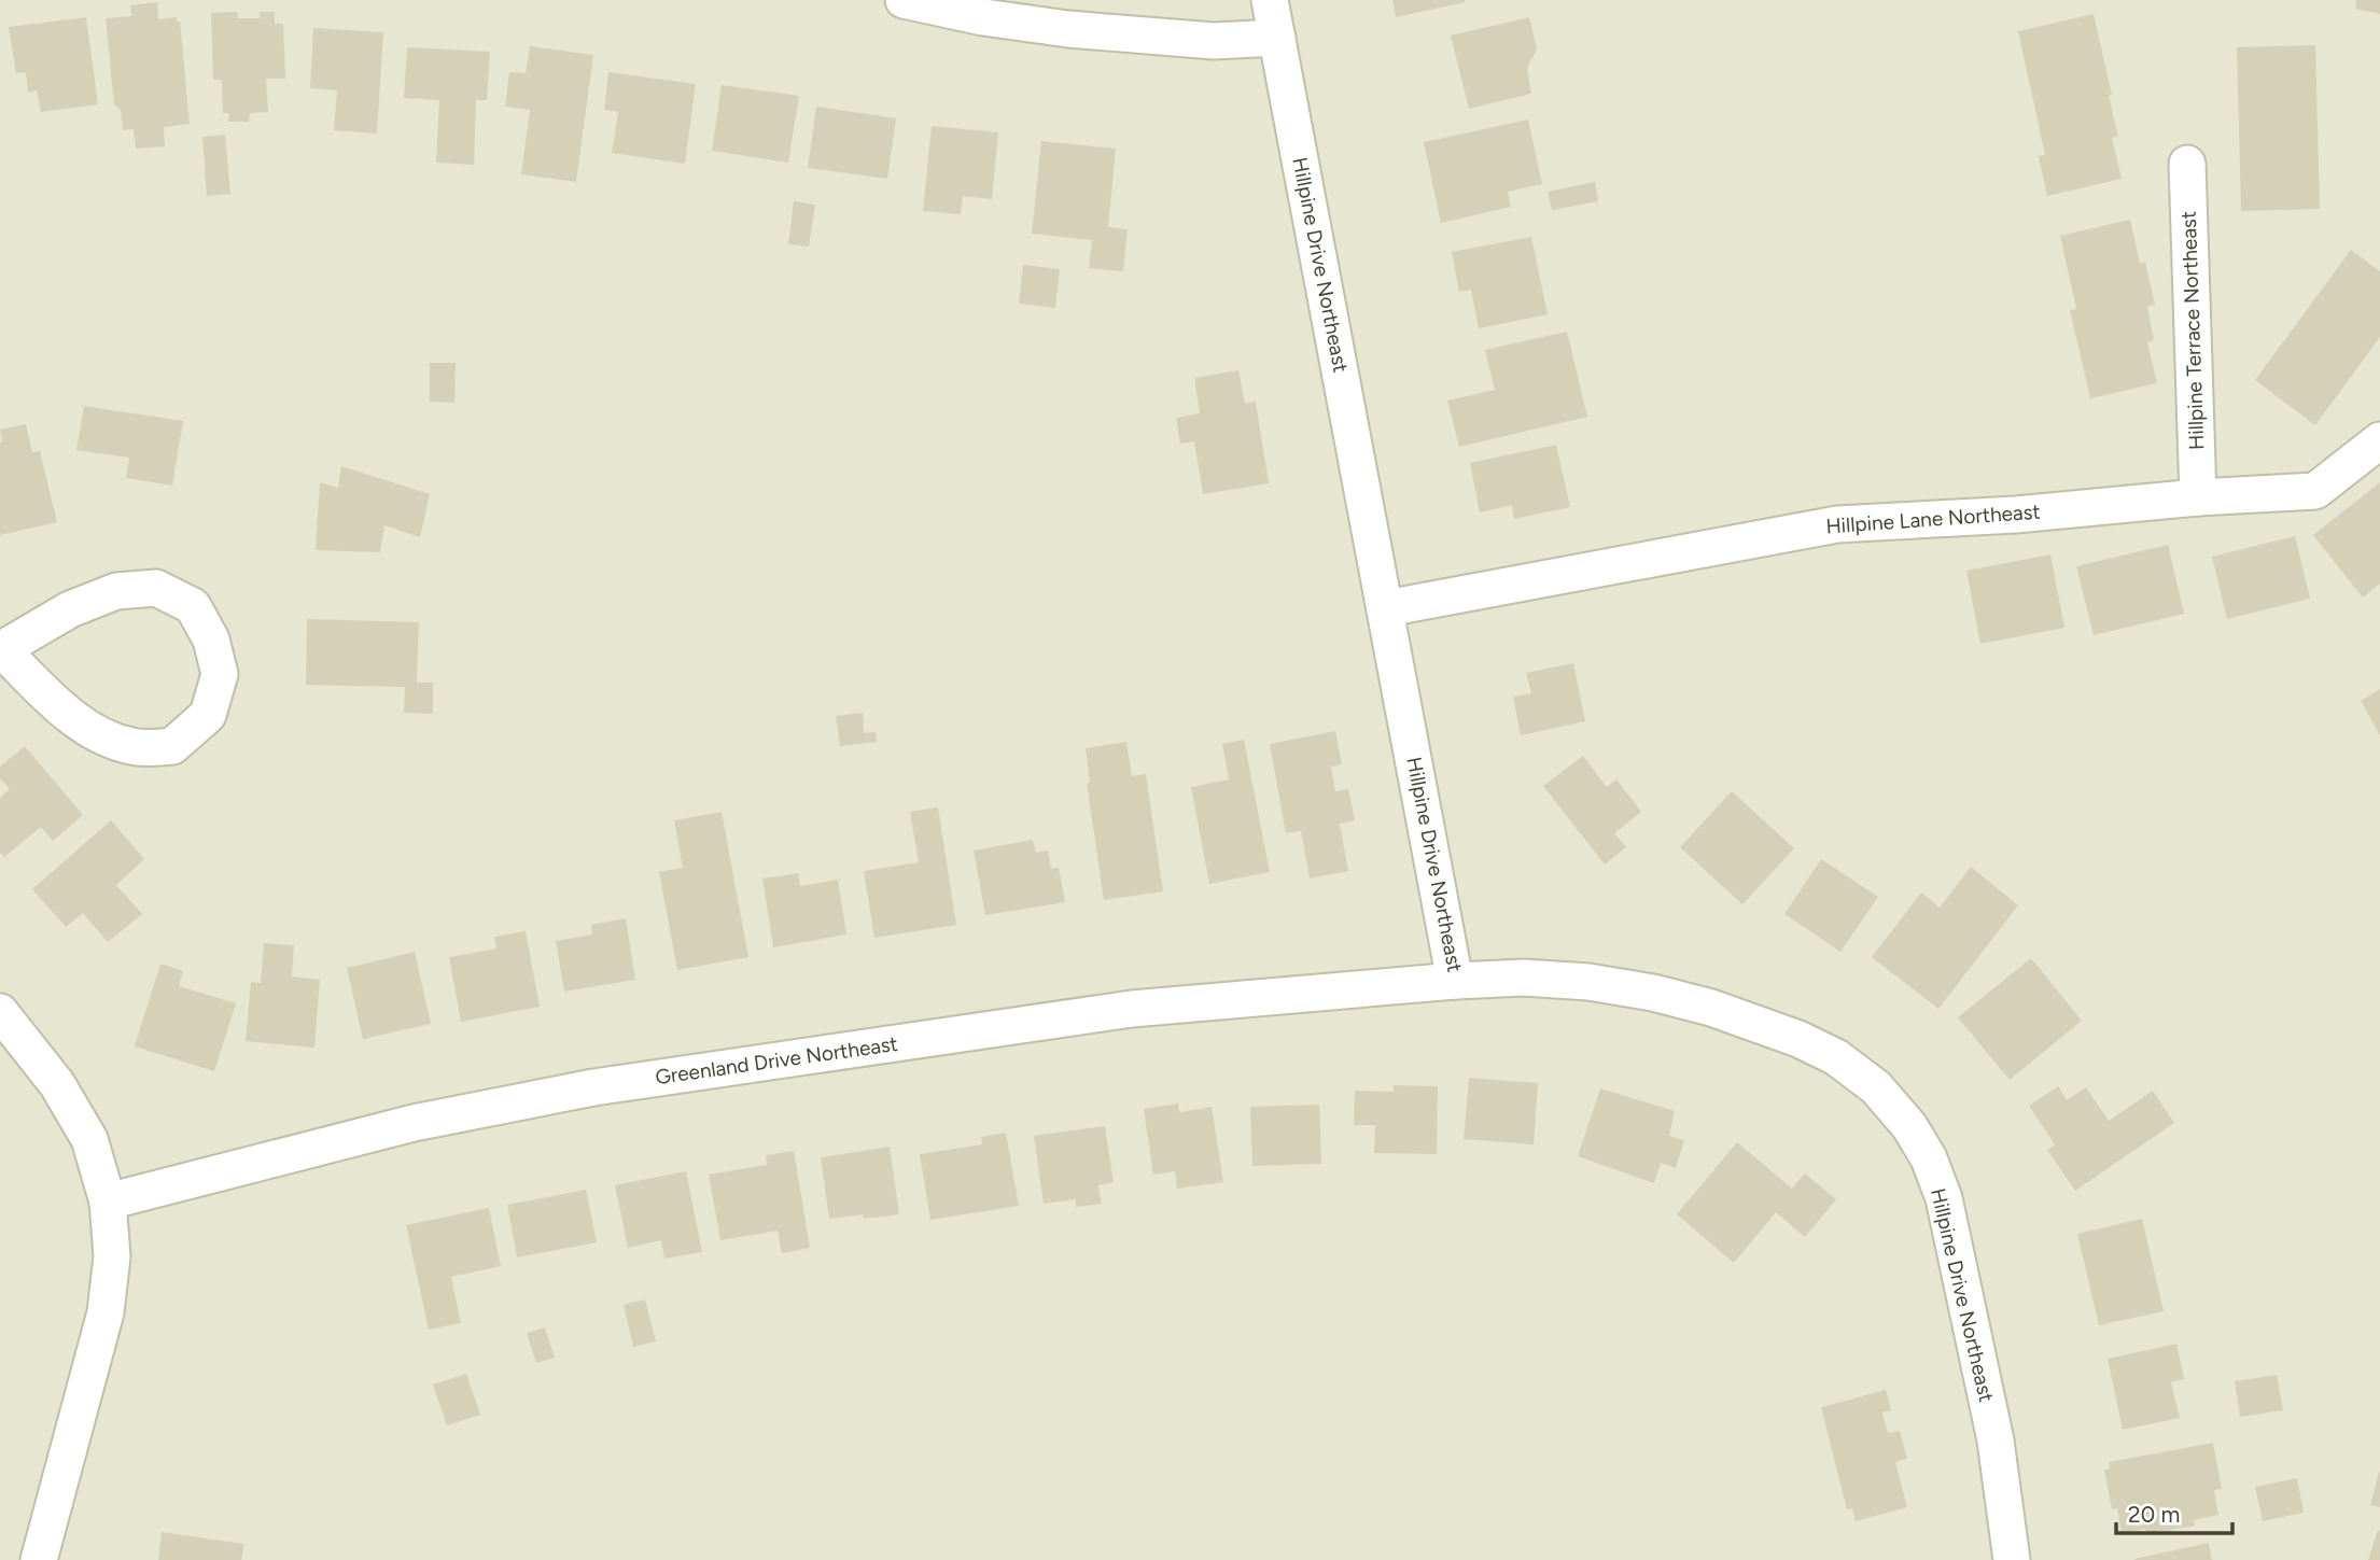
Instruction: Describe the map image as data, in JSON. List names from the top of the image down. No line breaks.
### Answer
{"streets":{"street":["Hillpine Drive Northeast","Hillpine Terrace Northeast","Hillpine Lane Northeast","Greenland Drive Northeast"]},"crossings":[["Hillpine Drive Northeast","Hillpine Lane Northeast"],["Hillpine Drive Northeast","Greenland Drive Northeast"],["Hillpine Terrace Northeast","Hillpine Lane Northeast"]],"scale_bar":"20 m"}
